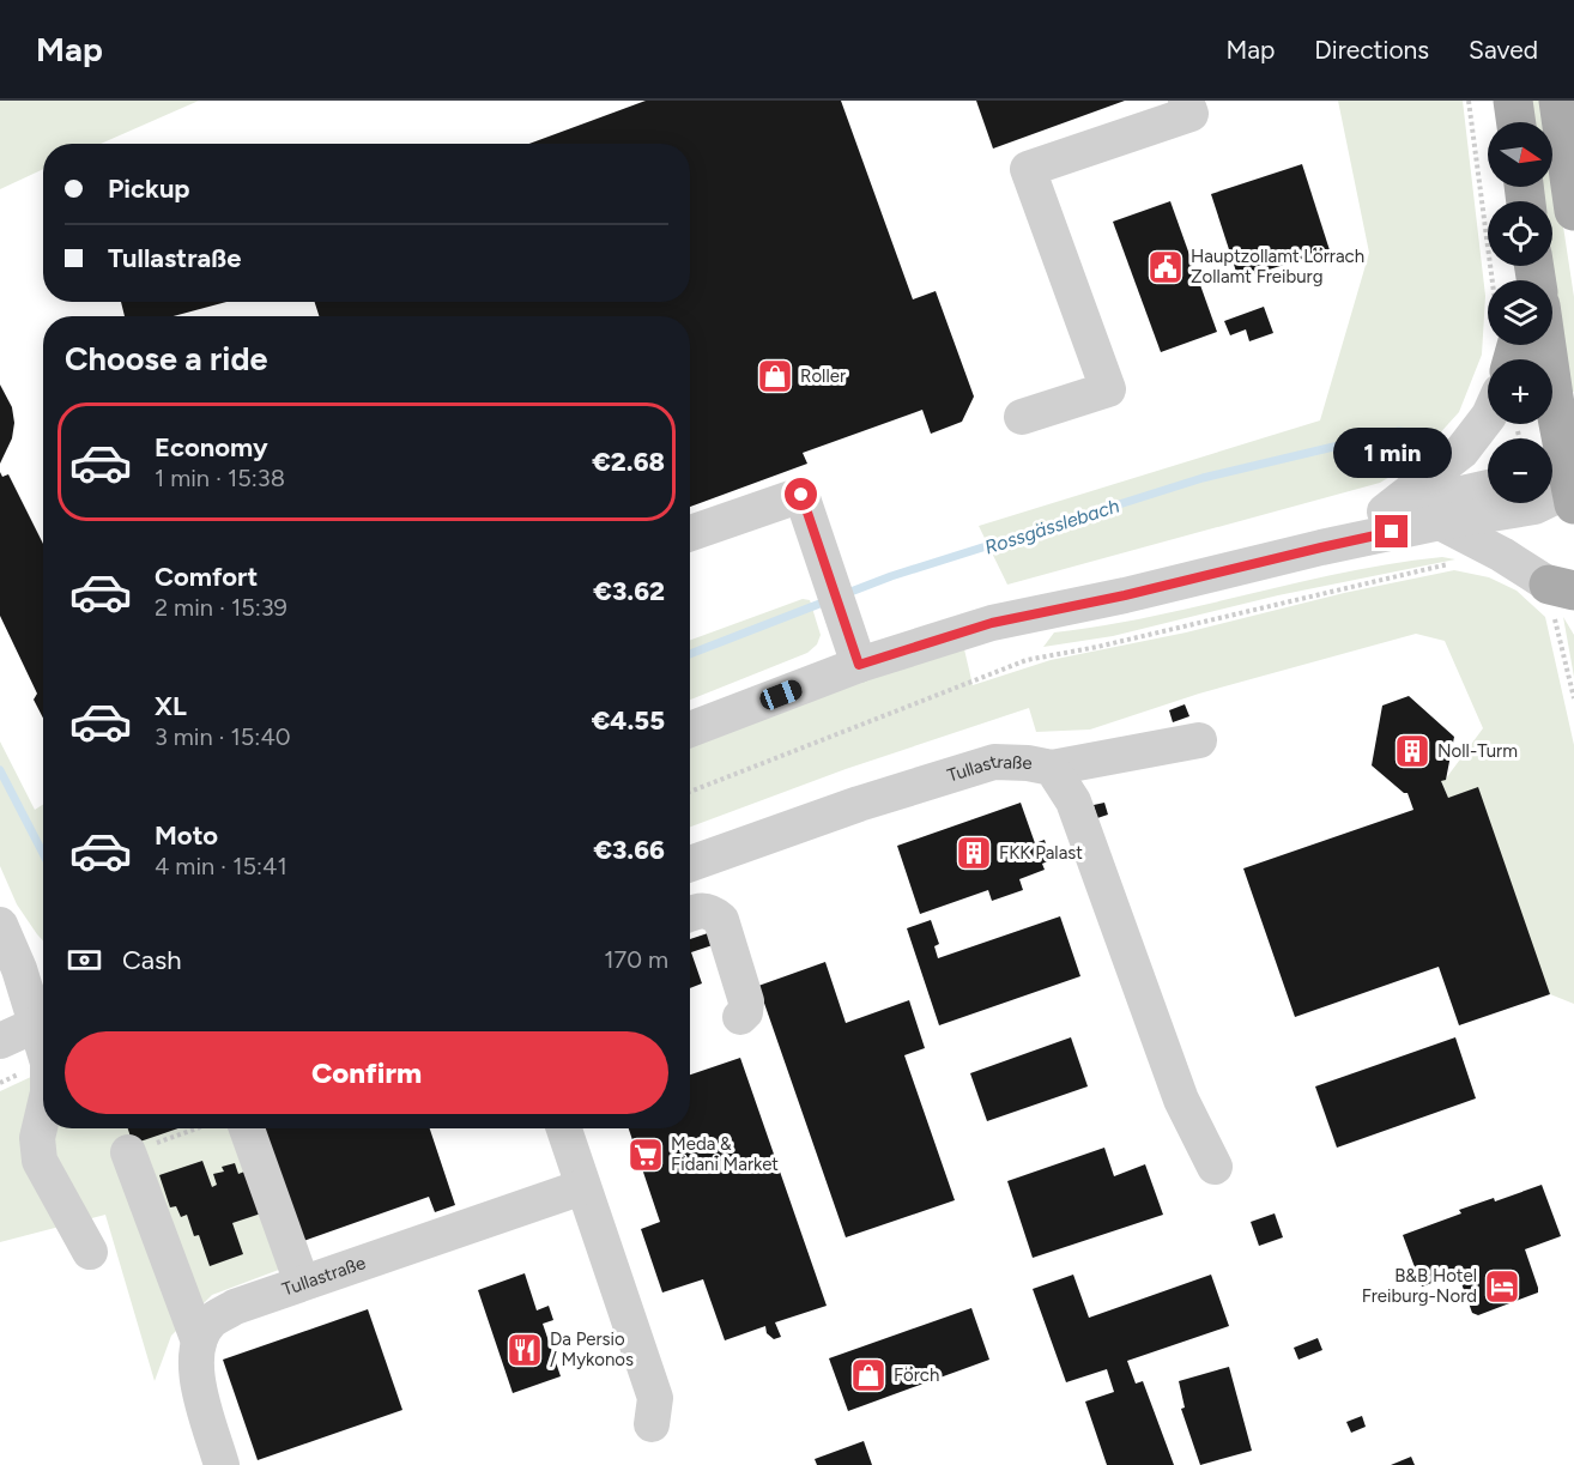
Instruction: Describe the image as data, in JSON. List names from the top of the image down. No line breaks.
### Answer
{"streets":{"street":["Tullastraße"]},"water":["Rossgässlebach"],"places":{"public building":["Hauptzollamt Lörrach Zollamt Freiburg"],"shop":["Roller","Förch"],"building":["Noll-Turm","FKK Palast"],"supermarket":["Meda & Fidani Market"],"hotel":["B&B Hotel Freiburg-Nord"],"restaurant":["Da Persio / Mykonos"]},"north":"right","page":{"header":"Map","nav":["Map","Directions","Saved"],"map_buttons":["+","−"],"banner":["Pickup","Tullastraße"],"heading":"Choose a ride","list":[{"name":"Economy","note":"1 min · 15:38","value":"€2.68"},{"name":"Comfort","note":"2 min · 15:39","value":"€3.62"},{"name":"XL","note":"3 min · 15:40","value":"€4.55"},{"name":"Moto","note":"4 min · 15:41","value":"€3.66"}],"bubble":"1 min","pay":["Cash","170 m"],"buttons":"Confirm"}}
